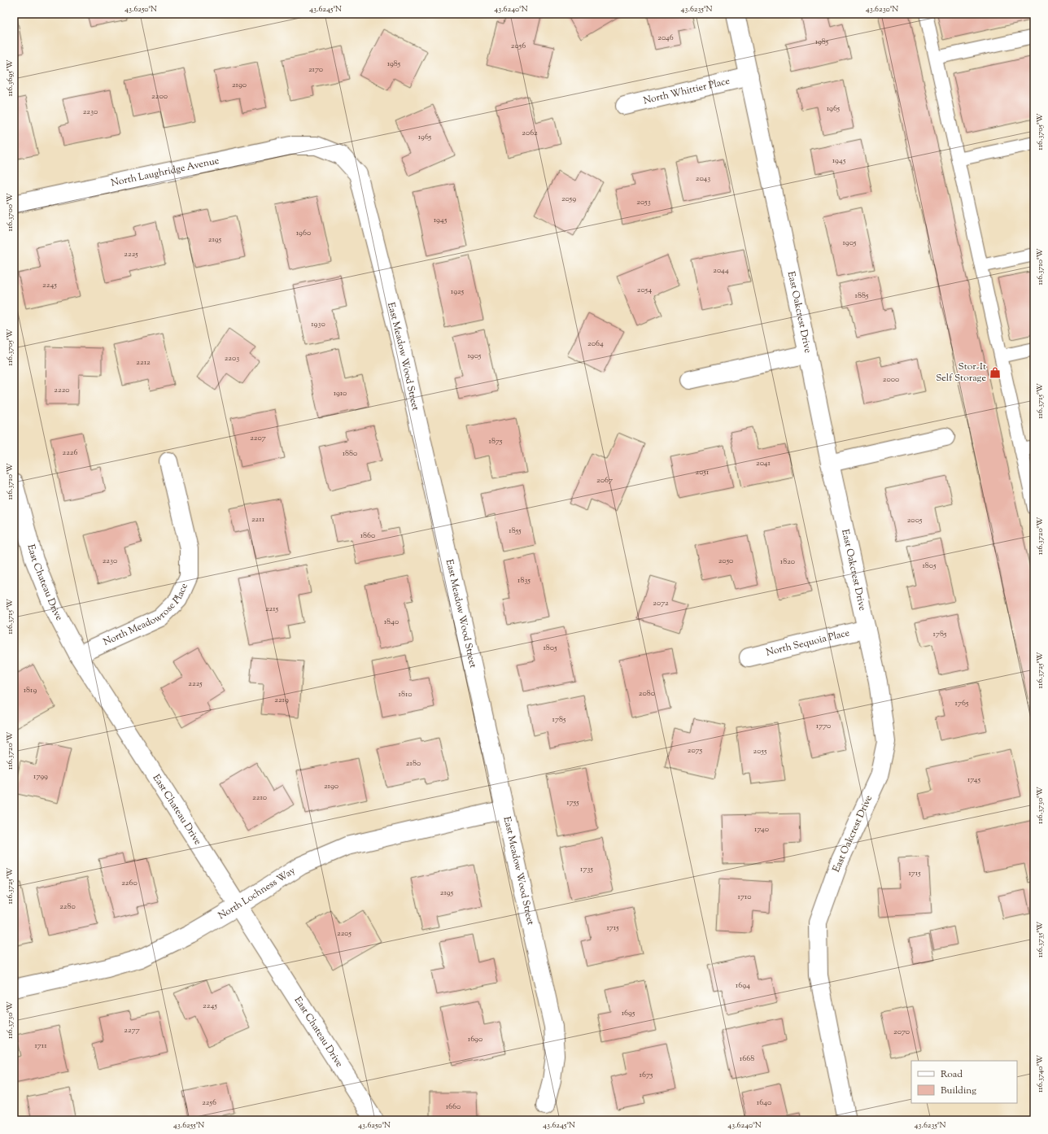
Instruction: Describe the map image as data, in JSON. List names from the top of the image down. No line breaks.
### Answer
{"streets":{"street":["North Whittier Place","North Laughridge Avenue","East Oakcrest Drive","East Meadow Wood Street","East Chateau Drive","North Meadowrose Place","North Sequoia Place","North Lochness Way"]},"crossings":[["North Whittier Place","East Oakcrest Drive"],["North Laughridge Avenue","East Meadow Wood Street"],["East Oakcrest Drive","North Sequoia Place"],["East Meadow Wood Street","North Lochness Way"],["East Chateau Drive","North Meadowrose Place"],["East Chateau Drive","North Lochness Way"]],"places":{"shop":["Stor-It Self Storage"]},"house_numbers":["2046","1985","2056","1985","2170","2190","2200","1965","2230","2062","1965","1945","2043","2059","2053","1945","1960","2195","1905","2225","2044","2245","2054","1925","1885","1930","2064","1905","2203","2212","2000","2220","1910","2207","1875","2226","1880","2041","2051","2067","2211","2005","1855","1860","2230","2050","1820","1805","1835","2072","2215","1840","1785","1805","2225","1819","2080","1810","2219","1765","1785","1770","2075","2055","2180","1799","1745","2190","2210","1755","1740","1735","1715","2260","2195","1710","2280","1715","2205","1694","2245","1695","2277","2070","1690","1711","1668","1675","2256","1640","1660"],"legend":["Road","Building"],"coordinates":["43.6250°N","43.6245°N","43.6240°N","43.6235°N","43.6230°N","116.3695°W","116.3705°W","116.3700°W","116.3710°W","116.3715°W","116.3720°W","116.3725°W","116.3730°W","116.3735°W","116.3740°W","43.6255°N"]}
